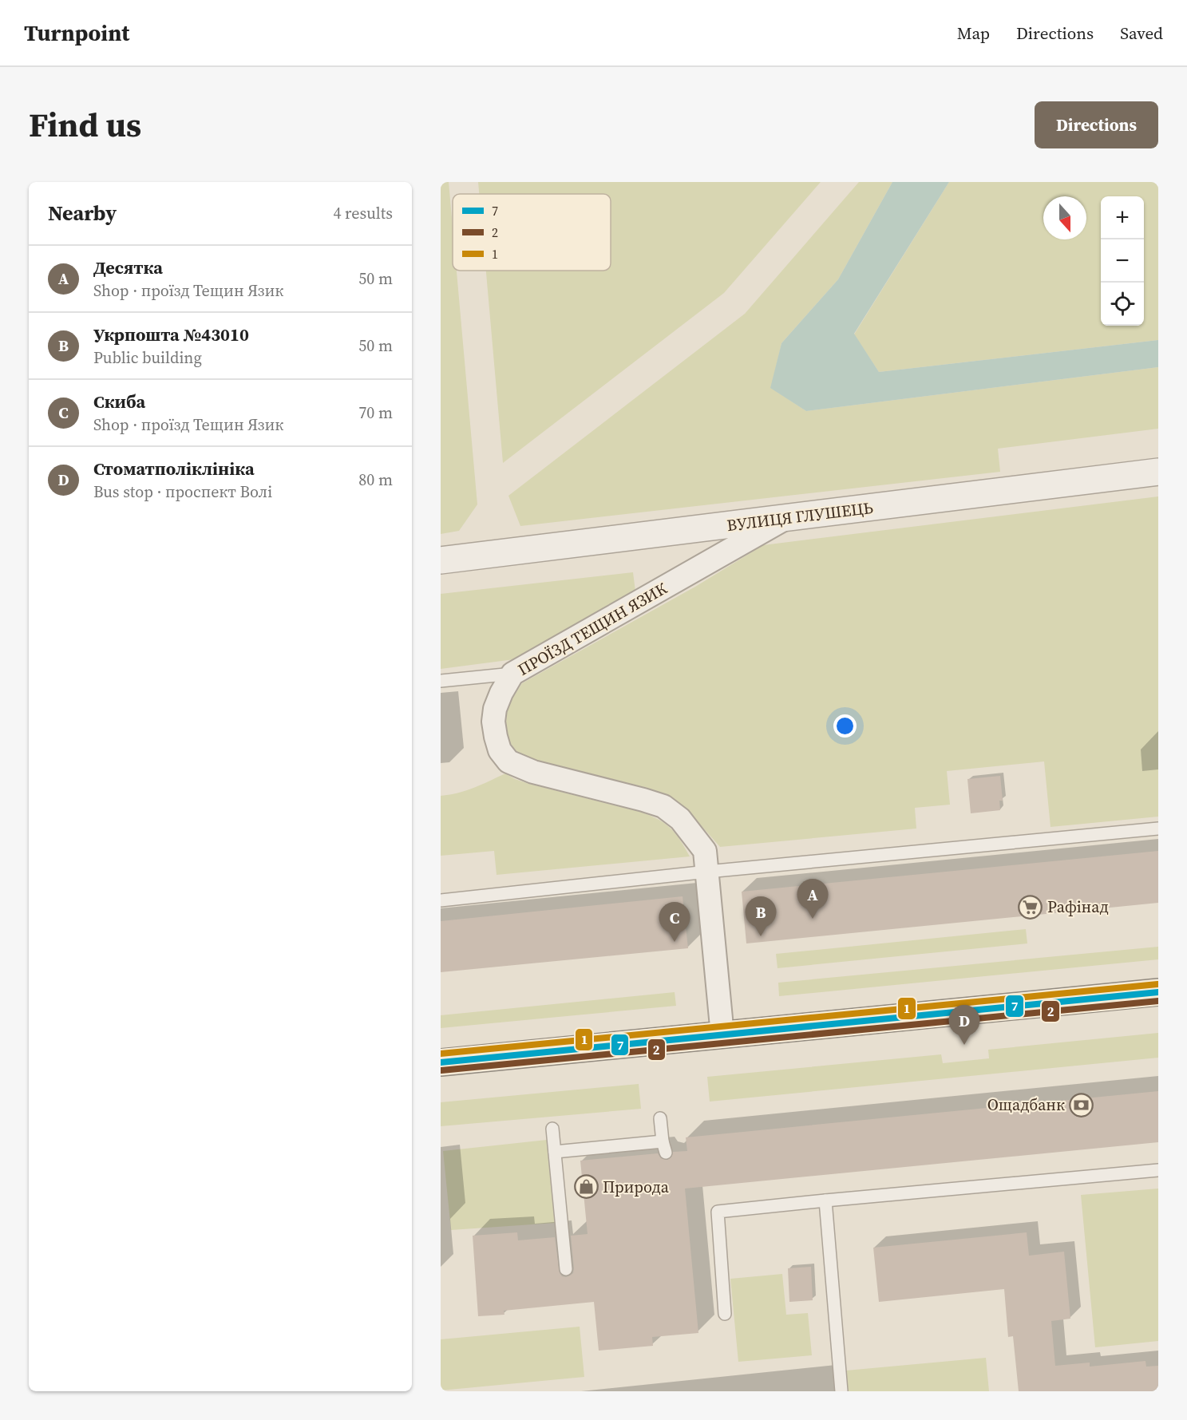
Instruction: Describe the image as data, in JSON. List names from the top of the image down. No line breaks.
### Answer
{"streets":{"street":["ВУЛИЦЯ ГЛУШЕЦЬ","ПРОЇЗД ТЕЩИН ЯЗИК"]},"crossings":[["ВУЛИЦЯ ГЛУШЕЦЬ","ПРОЇЗД ТЕЩИН ЯЗИК"]],"places":{"supermarket":["Рафінад"],"bank":["Ощадбанк"],"shop":["Природа"]},"lines":["transit line 1","transit line 7","transit line 2"],"legend":["7","2","1"],"north":"bottom","page":{"header":"Turnpoint","nav":["Map","Directions","Saved"],"title":"Find us","buttons":"Directions","heading":["Nearby","4 results"],"map_buttons":["+","−"],"list":[{"mark":"A","name":"Десятка","note":"Shop · проїзд Тещин Язик","value":"50 m"},{"mark":"B","name":"Укрпошта №43010","note":"Public building","value":"50 m"},{"mark":"C","name":"Скиба","note":"Shop · проїзд Тещин Язик","value":"70 m"},{"mark":"D","name":"Стоматполіклініка","note":"Bus stop · проспект Волі","value":"80 m"}],"pins":["A","B","C","D"]}}
